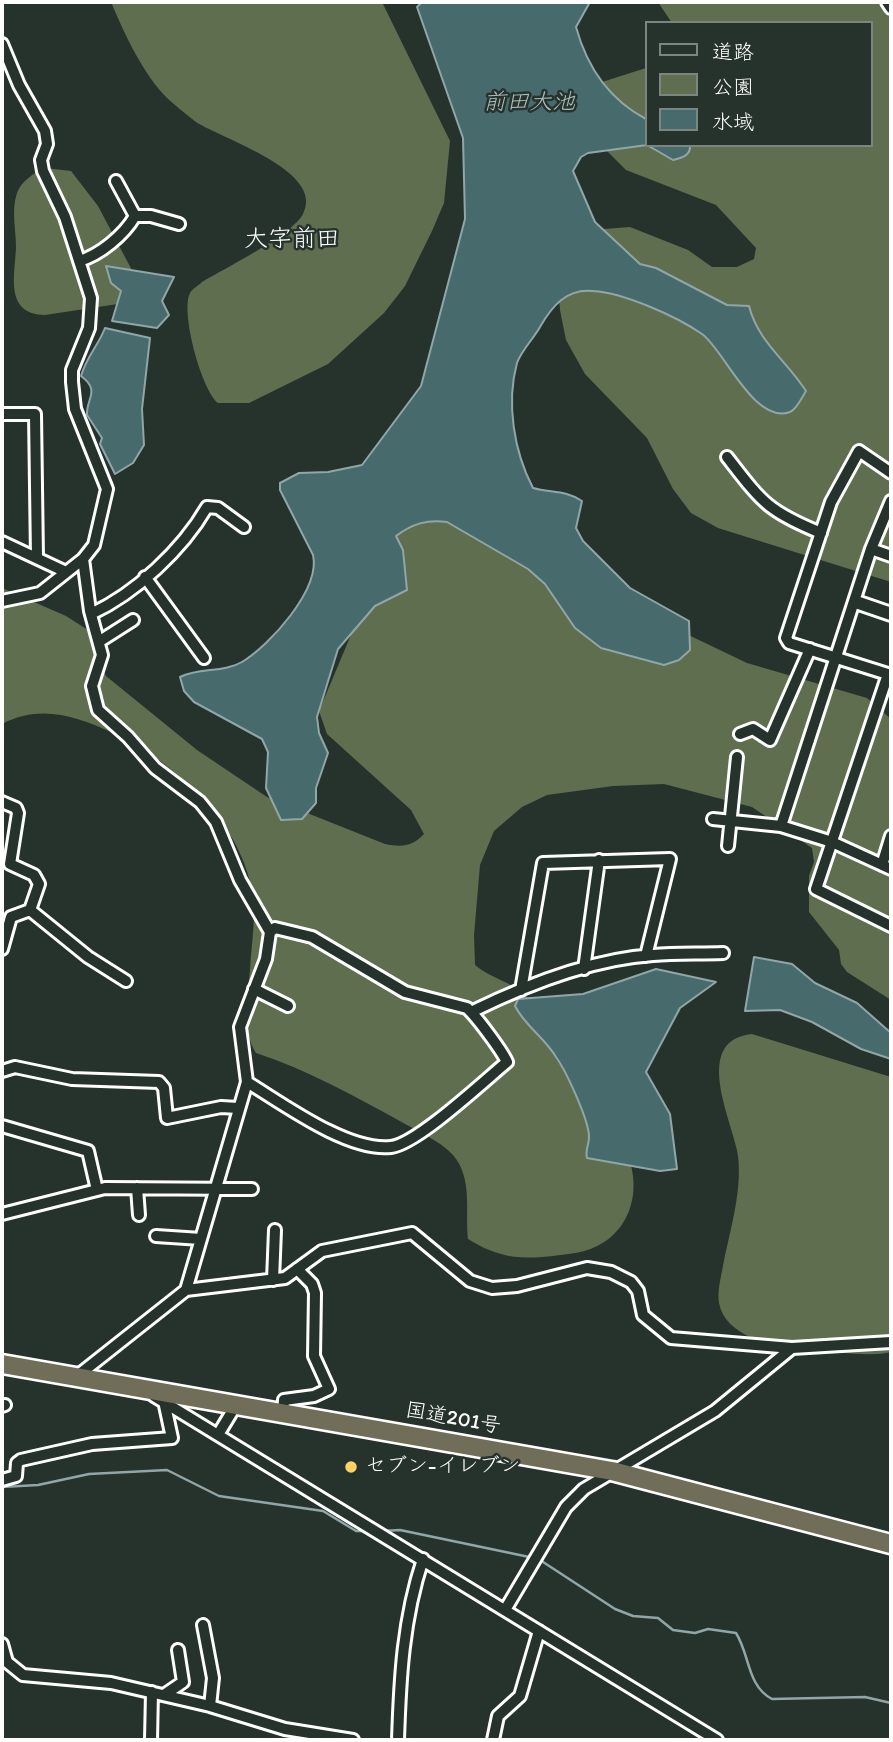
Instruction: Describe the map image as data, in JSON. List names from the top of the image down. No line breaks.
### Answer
{"streets":{"highway":["国道201号"]},"districts":["大字前田"],"water":["前田大池"],"places":["セブン-イレブン"],"legend":["道路","公園","水域"]}
